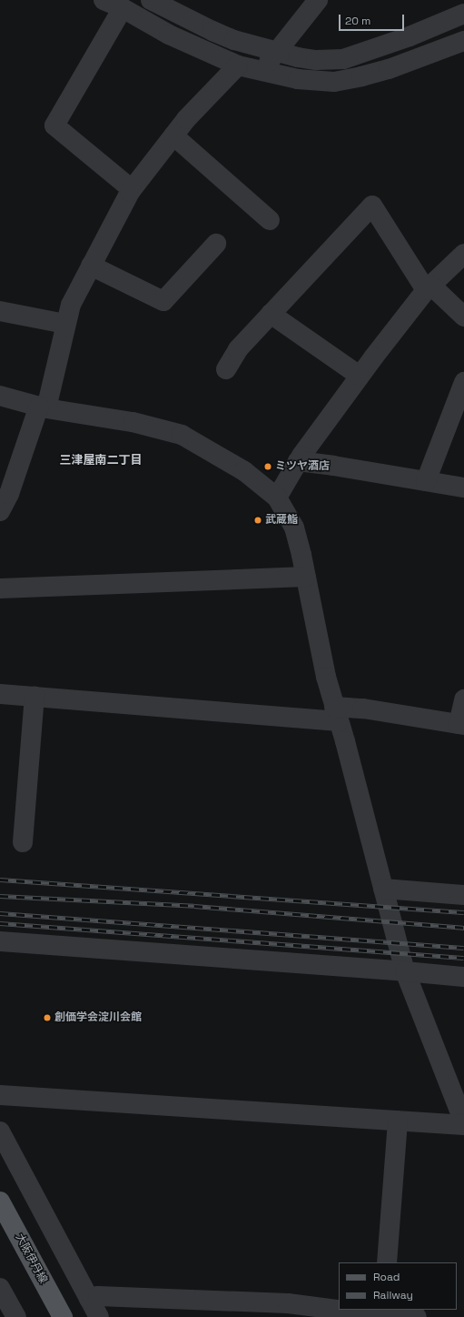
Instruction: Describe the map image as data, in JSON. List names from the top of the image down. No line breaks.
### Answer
{"streets":{"main road":["大阪伊丹線"]},"districts":["三津屋南二丁目"],"places":["ミツヤ酒店","武蔵鮨","創価学会淀川会館"],"legend":["Road","Railway"],"scale_bar":"20 m"}
